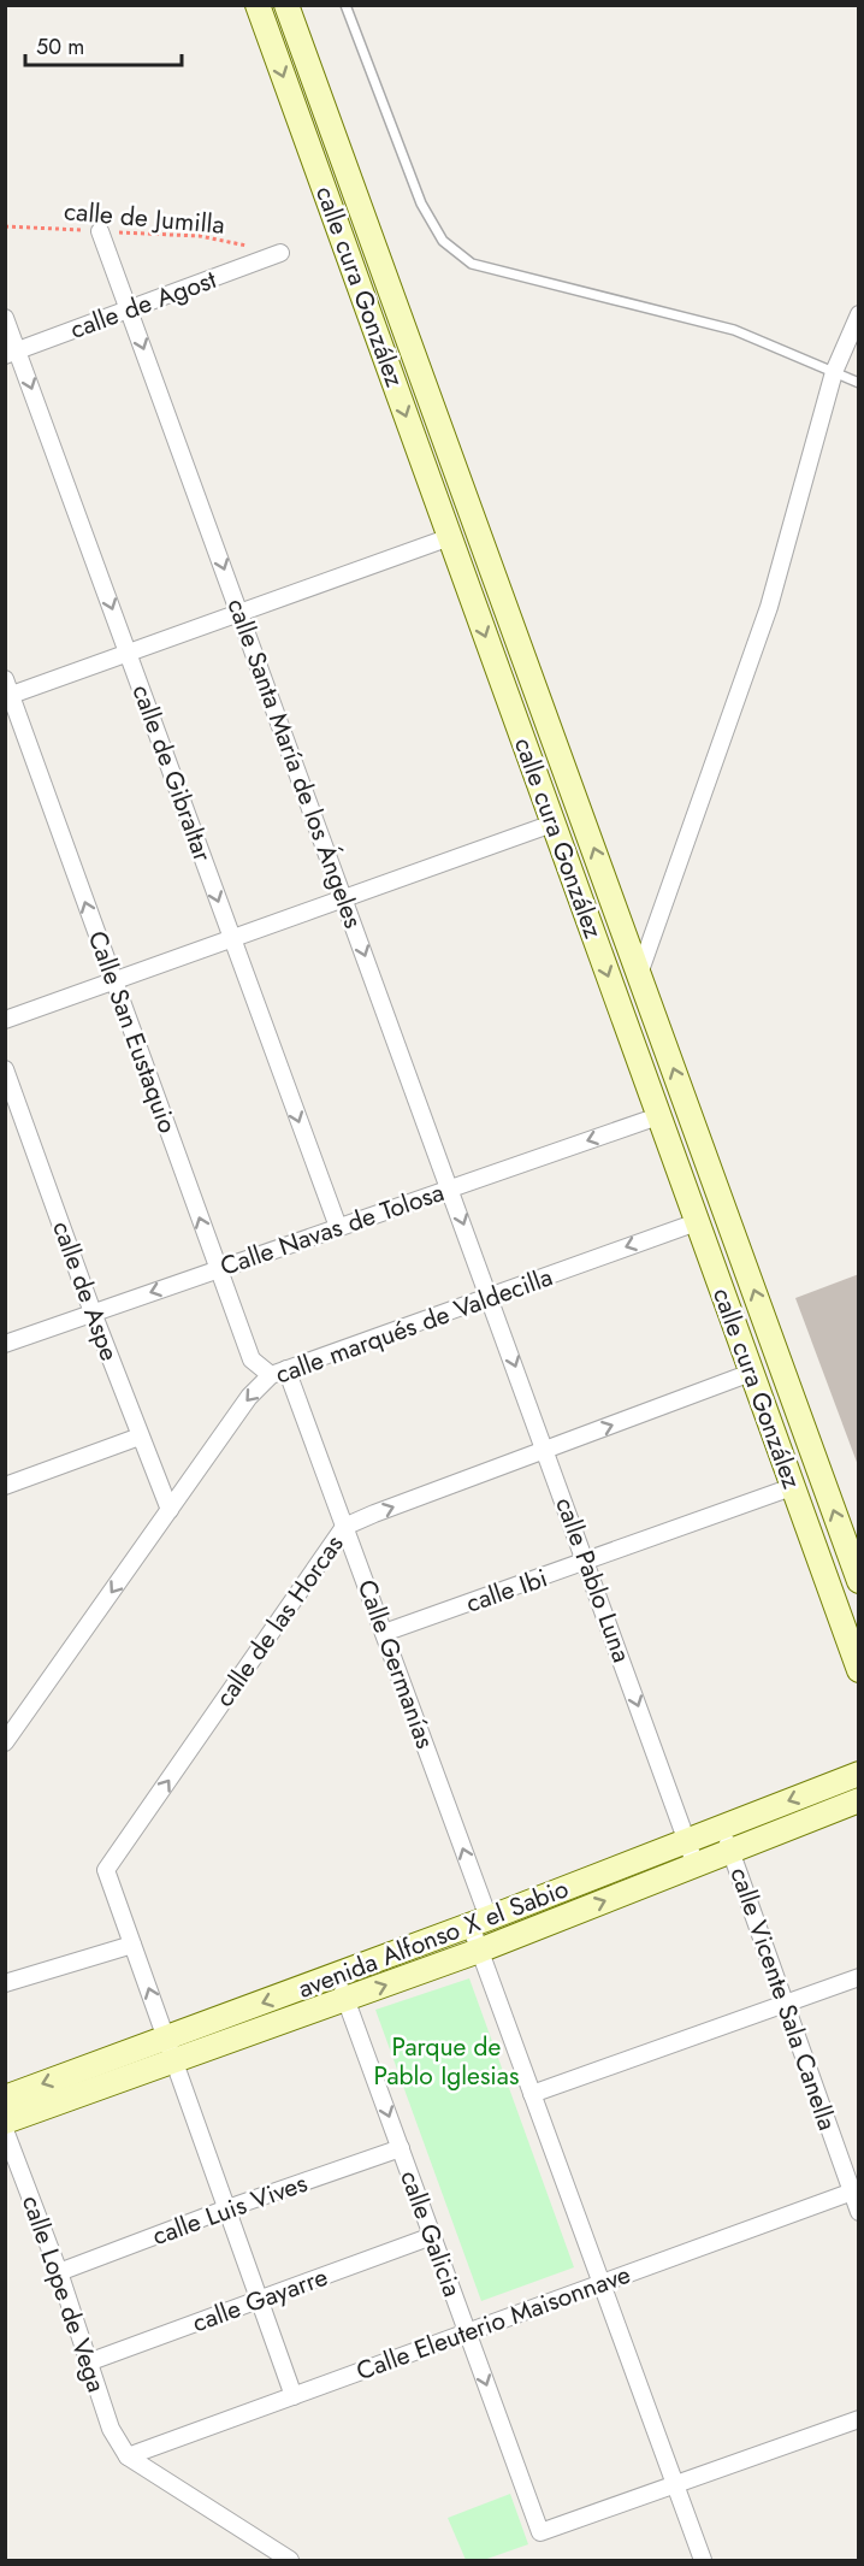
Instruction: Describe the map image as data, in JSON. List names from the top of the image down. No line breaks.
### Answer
{"streets":{"main road":["calle cura González","avenida Alfonso X el Sabio"],"street":["calle de Agost","calle Santa María de los Ángeles","calle de Gibraltar","Calle San Eustaquio","Calle Navas de Tolosa","calle de Aspe","calle marqués de Valdecilla","calle Pablo Luna","calle Ibi","calle de las Horcas","Calle Germanías","calle Vicente Sala Canella","calle Luis Vives","calle Galicia","calle Lope de Vega","calle Gayarre","Calle Eleuterio Maisonnave"],"path":["calle de Jumilla"]},"crossings":[["calle de Jumilla","calle de Agost"],["calle de Jumilla","calle Santa María de los Ángeles"],["calle cura González","Calle Navas de Tolosa"],["calle cura González","calle marqués de Valdecilla"],["calle cura González","calle Ibi"],["calle cura González","calle de las Horcas"],["calle de Agost","calle Santa María de los Ángeles"],["calle de Agost","calle de Gibraltar"],["calle Santa María de los Ángeles","Calle Navas de Tolosa"],["calle Santa María de los Ángeles","calle marqués de Valdecilla"],["calle Santa María de los Ángeles","calle Pablo Luna"],["calle de Gibraltar","Calle Navas de Tolosa"],["Calle San Eustaquio","Calle Navas de Tolosa"],["Calle San Eustaquio","calle marqués de Valdecilla"],["Calle San Eustaquio","Calle Germanías"],["Calle Navas de Tolosa","calle de Aspe"],["calle de Aspe","calle marqués de Valdecilla"],["calle marqués de Valdecilla","calle Pablo Luna"],["calle marqués de Valdecilla","Calle Germanías"],["calle Pablo Luna","calle Ibi"],["calle Pablo Luna","calle de las Horcas"],["calle Pablo Luna","avenida Alfonso X el Sabio"],["calle Ibi","Calle Germanías"],["calle de las Horcas","Calle Germanías"],["calle de las Horcas","avenida Alfonso X el Sabio"],["calle de las Horcas","calle Luis Vives"],["calle de las Horcas","calle Gayarre"],["calle de las Horcas","Calle Eleuterio Maisonnave"],["Calle Germanías","avenida Alfonso X el Sabio"],["Calle Germanías","calle Galicia"],["Calle Germanías","Calle Eleuterio Maisonnave"],["avenida Alfonso X el Sabio","calle Vicente Sala Canella"],["avenida Alfonso X el Sabio","calle Galicia"],["calle Vicente Sala Canella","Calle Eleuterio Maisonnave"],["calle Luis Vives","calle Galicia"],["calle Luis Vives","calle Lope de Vega"],["calle Galicia","calle Gayarre"],["calle Galicia","Calle Eleuterio Maisonnave"],["calle Lope de Vega","calle Gayarre"],["calle Lope de Vega","Calle Eleuterio Maisonnave"]],"one_way":["calle Santa María de los Ángeles","calle de Gibraltar","Calle San Eustaquio","Calle Navas de Tolosa","calle marqués de Valdecilla","calle Pablo Luna","calle de las Horcas"],"parks":["Parque de Pablo Iglesias"],"scale_bar":"50 m"}
